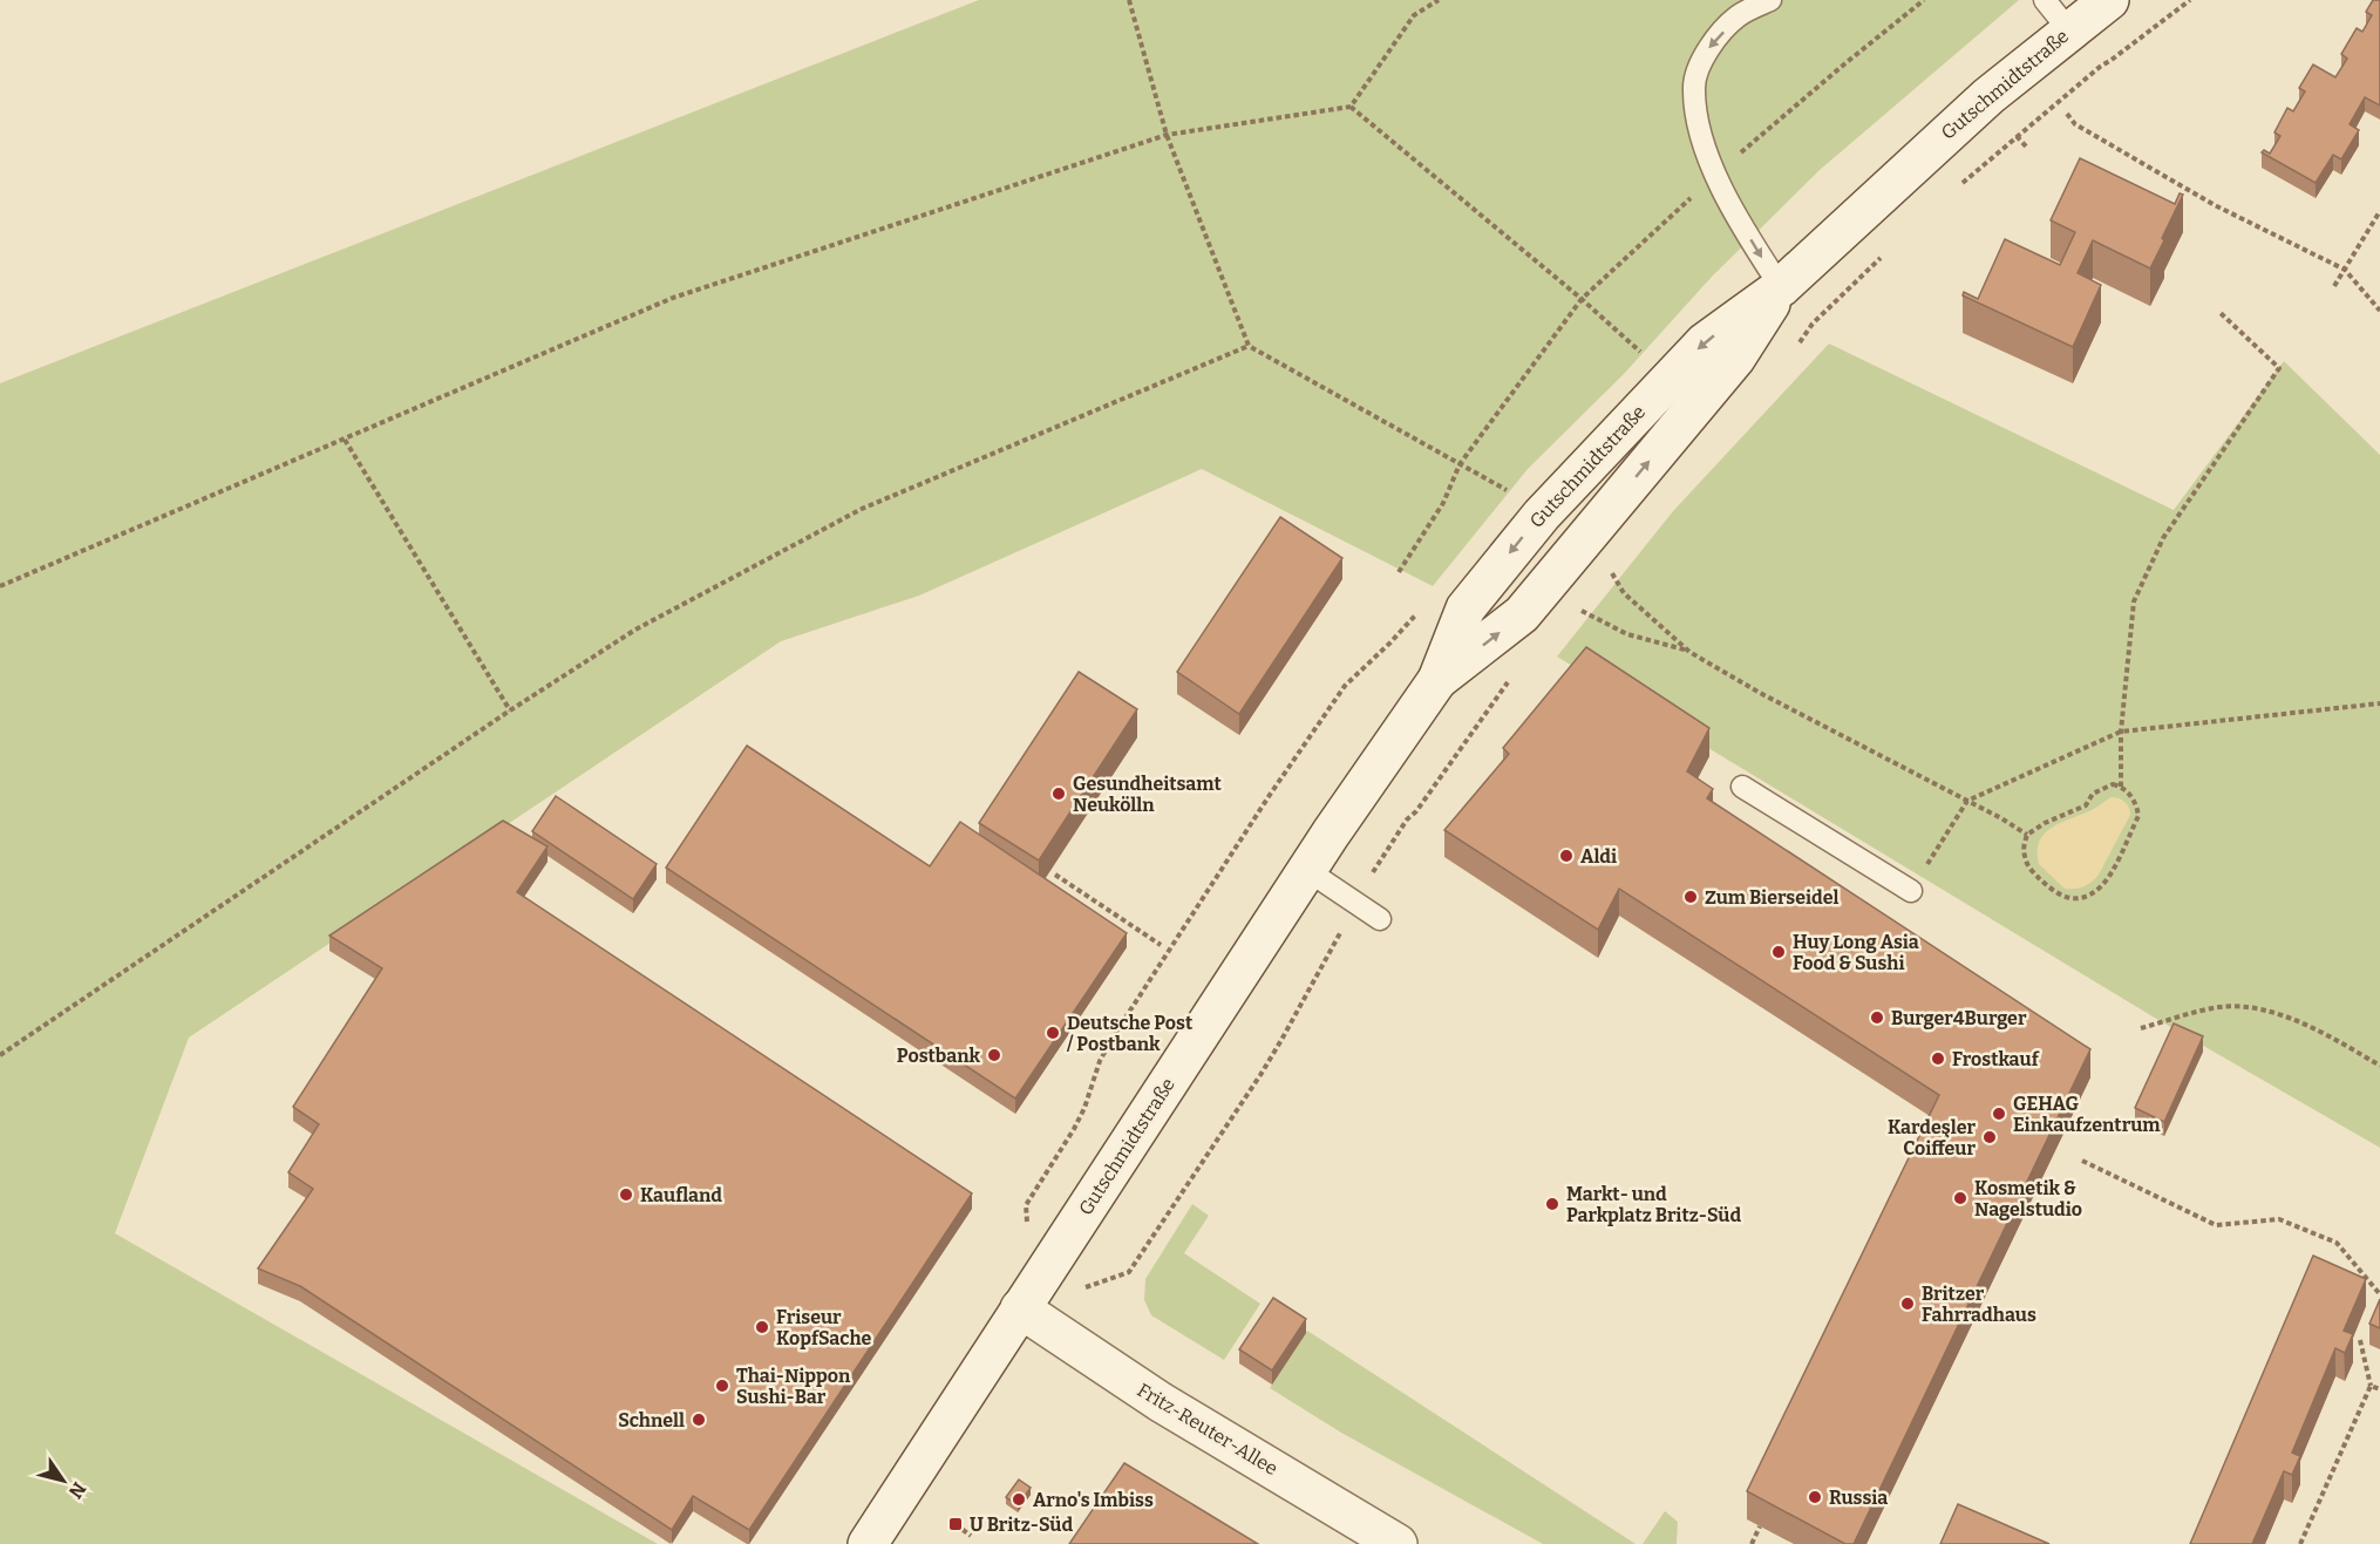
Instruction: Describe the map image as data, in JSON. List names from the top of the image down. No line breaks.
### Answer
{"streets":{"street":["Gutschmidtstraße","Fritz-Reuter-Allee"]},"crossings":[["Gutschmidtstraße","Fritz-Reuter-Allee"]],"places":{"other":["Gesundheitsamt Neukölln","Aldi","Zum Bierseidel","Huy Long Asia Food & Sushi","Burger4Burger","Deutsche Post / Postbank","Postbank","Frostkauf","GEHAG Einkaufzentrum","Kardeşler Coiffeur","Kaufland","Kosmetik & Nagelstudio","Markt- und Parkplatz Britz-Süd","Britzer Fahrradhaus","Friseur KopfSache","Thai-Nippon Sushi-Bar","Schnell","Russia","Arno's Imbiss"],"transit":["U Britz-Süd"]},"north":"bottom right"}
